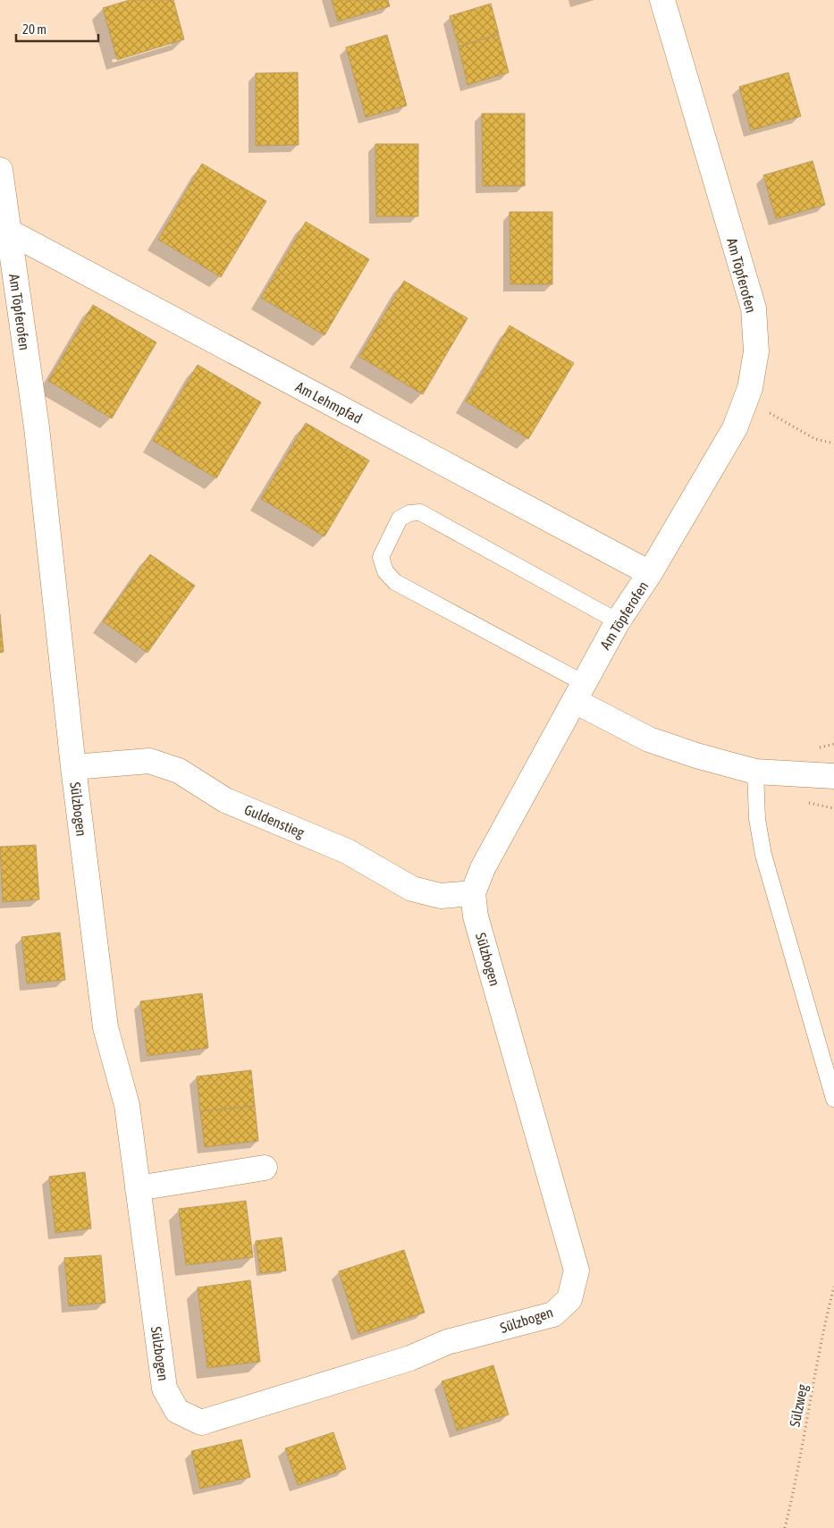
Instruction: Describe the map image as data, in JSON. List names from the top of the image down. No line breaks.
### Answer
{"streets":{"street":["Am Töpferofen","Am Lehmpfad","Sülzbogen","Guldenstieg"],"path":["Sülzweg"]},"crossings":[["Am Töpferofen","Am Lehmpfad"],["Am Töpferofen","Sülzbogen"],["Sülzbogen","Guldenstieg"]],"scale_bar":"20 m"}
